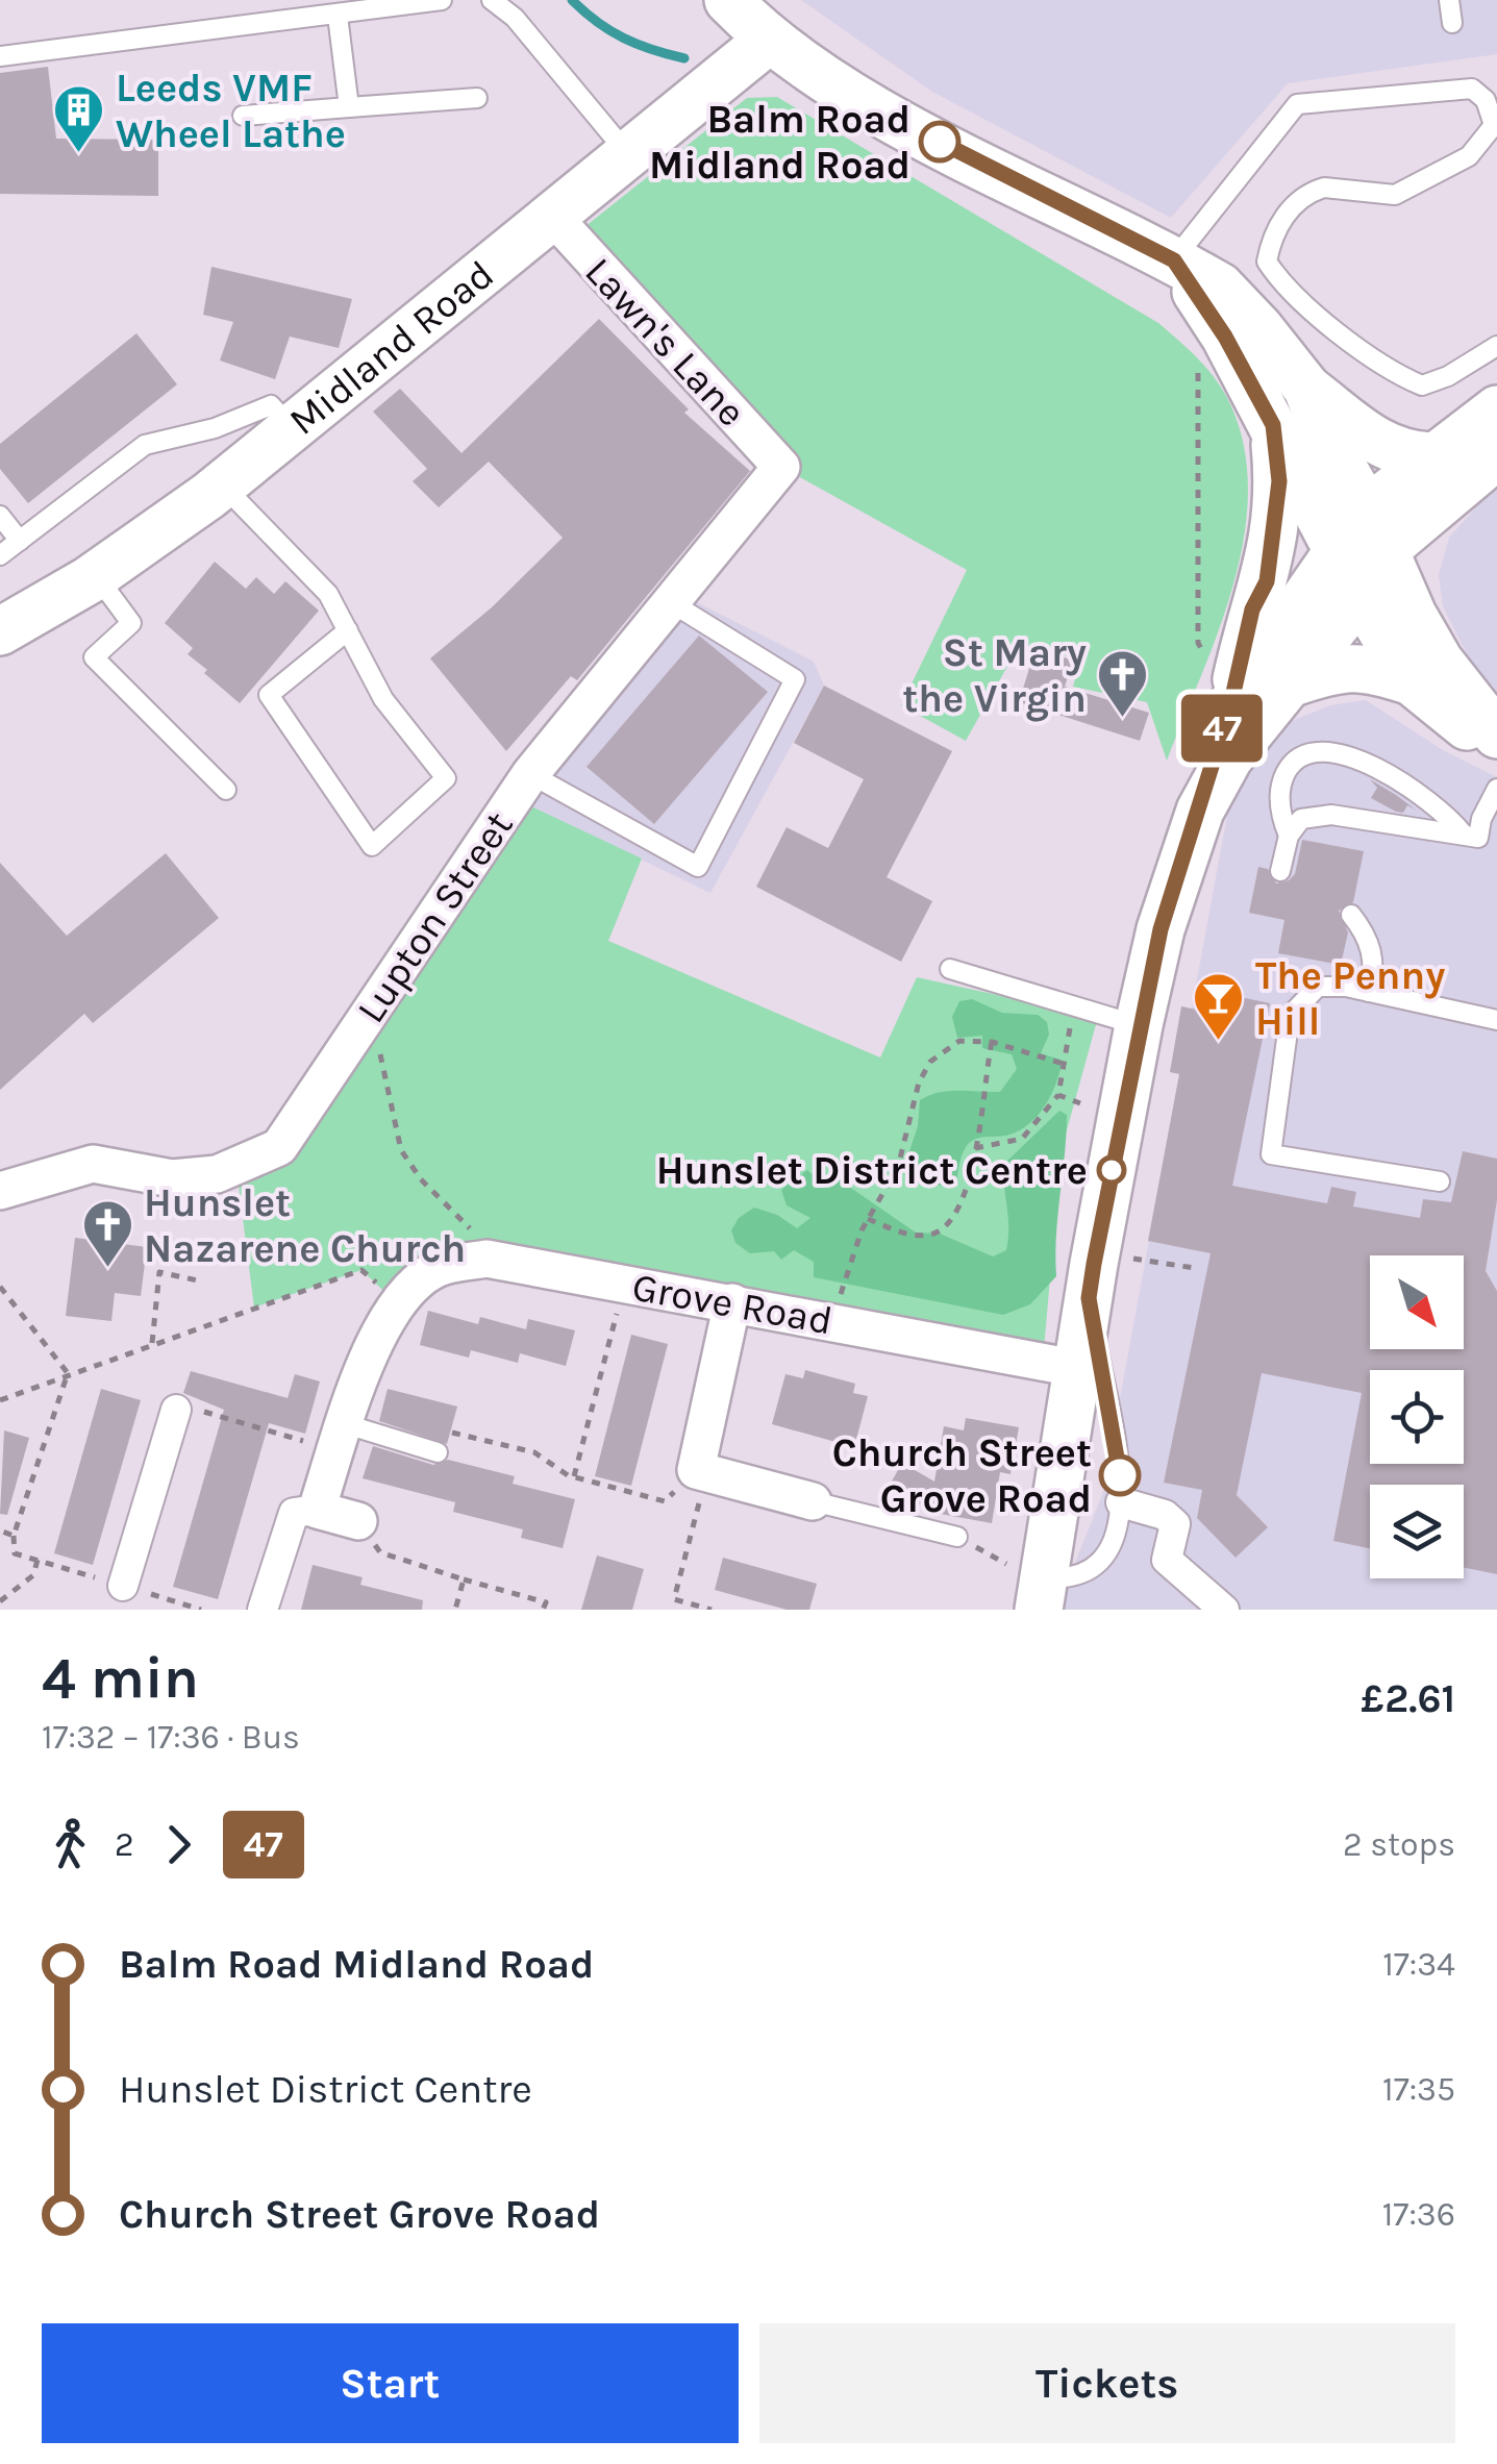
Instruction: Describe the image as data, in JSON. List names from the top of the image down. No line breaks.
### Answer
{"streets":{"street":["Lawn's Lane","Midland Road","Lupton Street","Grove Road"]},"crossings":[["Lawn's Lane","Midland Road"],["Lawn's Lane","Lupton Street"]],"places":{"other":["Balm Road Midland Road","Hunslet District Centre","Church Street Grove Road"],"building":["Leeds VMF Wheel Lathe"],"church":["St Mary the Virgin","Hunslet Nazarene Church"],"bar":["The Penny Hill"]},"lines":["bus line 47"],"north":"bottom right","page":{"on_map":"47","heading":["4 min","17:32 – 17:36 · Bus","£2.61"],"legs":["2","47","2 stops"],"list":[{"name":"Balm Road Midland Road","value":"17:34"},{"name":"Hunslet District Centre","value":"17:35"},{"name":"Church Street Grove Road","value":"17:36"}],"buttons":["Start","Tickets"]}}
